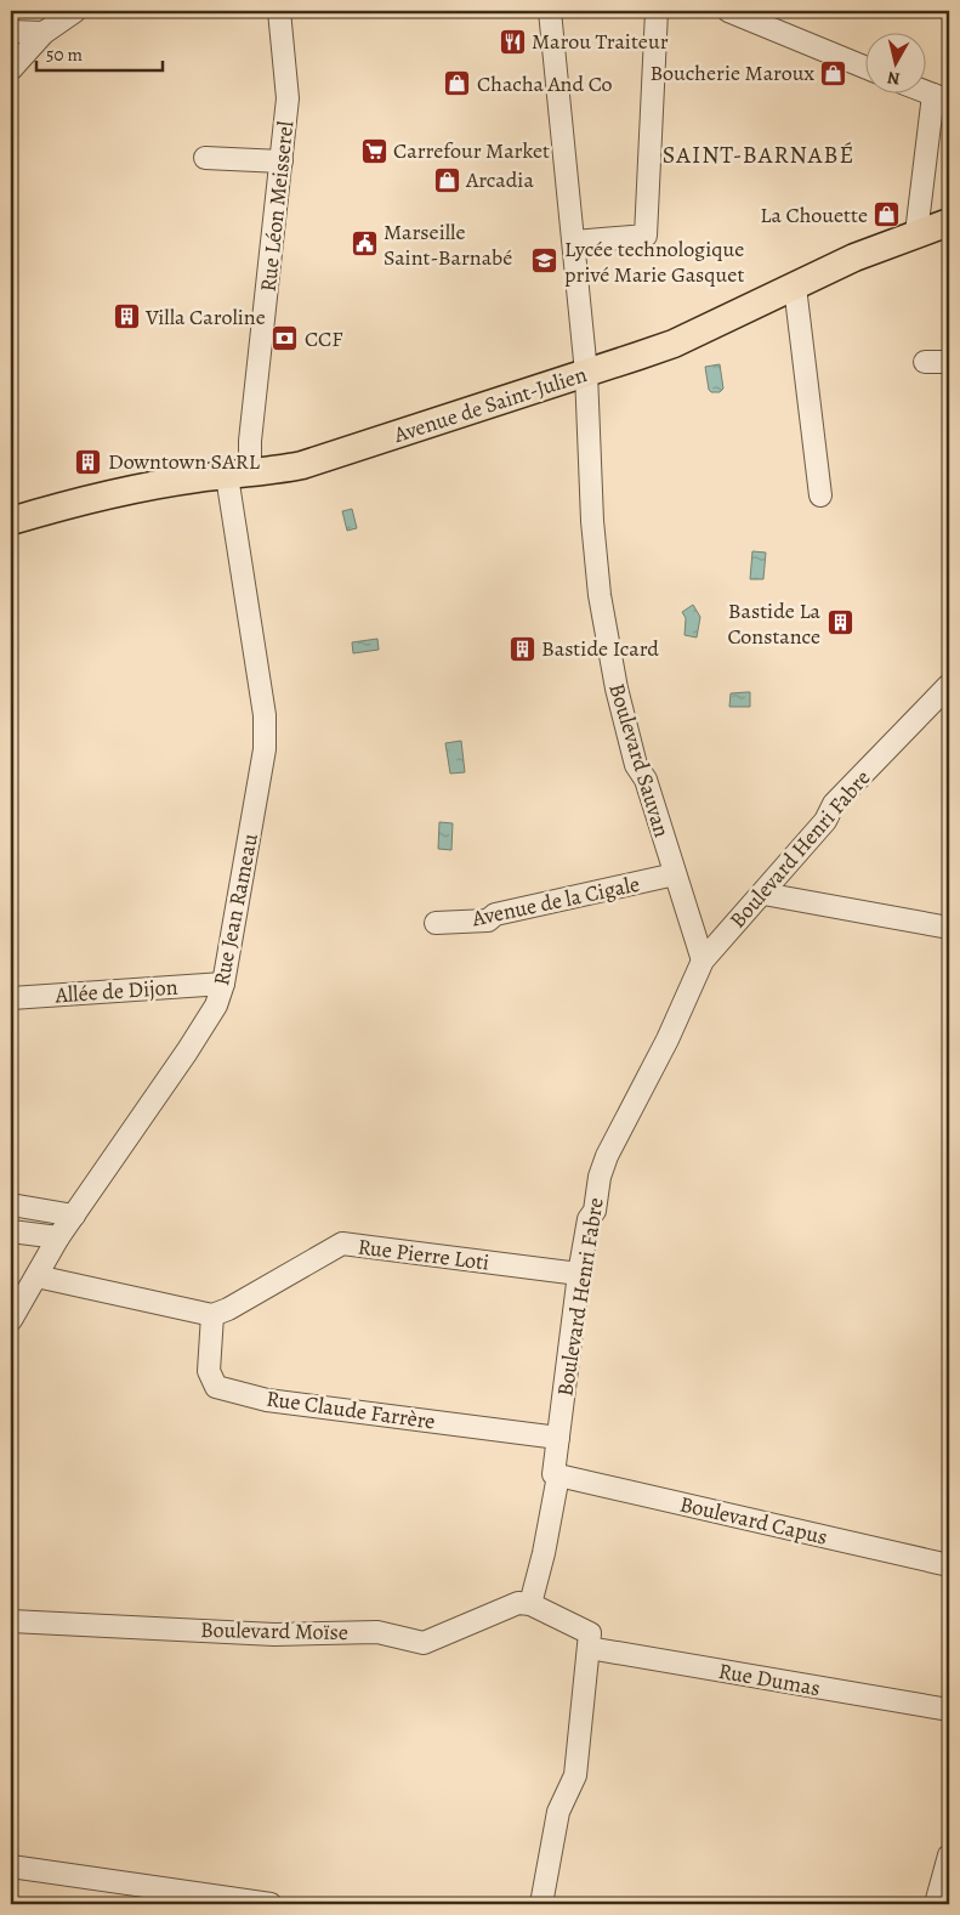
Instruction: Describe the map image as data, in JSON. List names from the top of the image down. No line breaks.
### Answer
{"streets":{"main road":["Avenue de Saint-Julien"],"street":["Rue Léon Meisserel","Boulevard Sauvan","Boulevard Henri Fabre","Avenue de la Cigale","Rue Jean Rameau","Allée de Dijon","Rue Pierre Loti","Rue Claude Farrère","Boulevard Capus","Boulevard Moïse","Rue Dumas"]},"crossings":[["Rue Léon Meisserel","Avenue de Saint-Julien"],["Rue Léon Meisserel","Rue Jean Rameau"],["Avenue de Saint-Julien","Boulevard Sauvan"],["Avenue de Saint-Julien","Rue Jean Rameau"],["Boulevard Sauvan","Boulevard Henri Fabre"],["Boulevard Sauvan","Avenue de la Cigale"],["Boulevard Henri Fabre","Rue Pierre Loti"],["Boulevard Henri Fabre","Rue Claude Farrère"],["Boulevard Henri Fabre","Boulevard Capus"],["Boulevard Henri Fabre","Boulevard Moïse"],["Rue Jean Rameau","Allée de Dijon"],["Rue Pierre Loti","Rue Claude Farrère"]],"districts":["SAINT-BARNABÉ"],"places":{"restaurant":["Marou Traiteur"],"shop":["Boucherie Maroux","Chacha And Co","Arcadia","La Chouette"],"supermarket":["Carrefour Market"],"public building":["Marseille Saint-Barnabé"],"school or university":["Lycée technologique privé Marie Gasquet"],"building":["Villa Caroline","Downtown SARL","Bastide La Constance","Bastide Icard"],"bank":["CCF"]},"scale_bar":"50 m","north":"bottom"}
